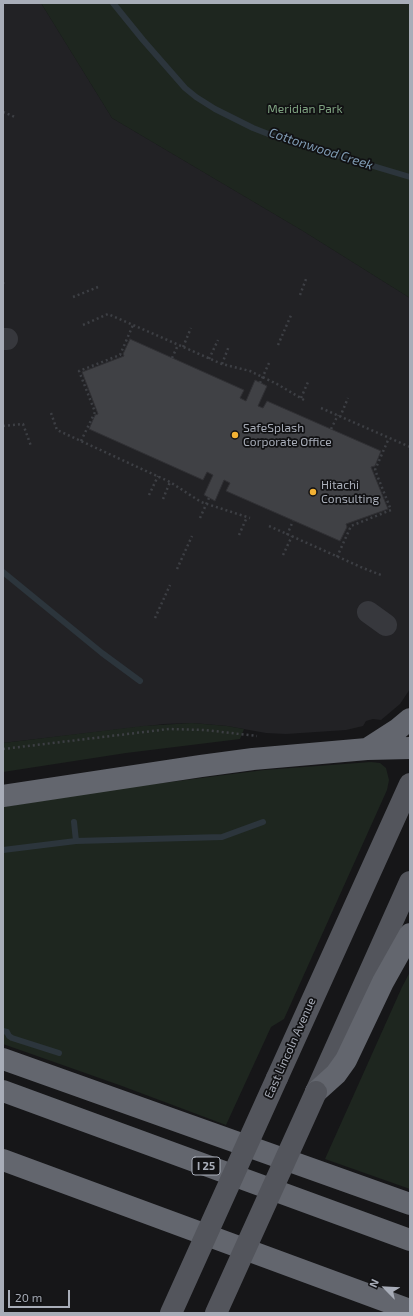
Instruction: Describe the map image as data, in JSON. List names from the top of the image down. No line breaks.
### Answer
{"streets":{"highway":["I 25"],"main road":["East Lincoln Avenue"]},"water":["Cottonwood Creek"],"parks":["Meridian Park"],"places":["SafeSplash Corporate Office","Hitachi Consulting"],"scale_bar":"20 m","north":"top left"}
